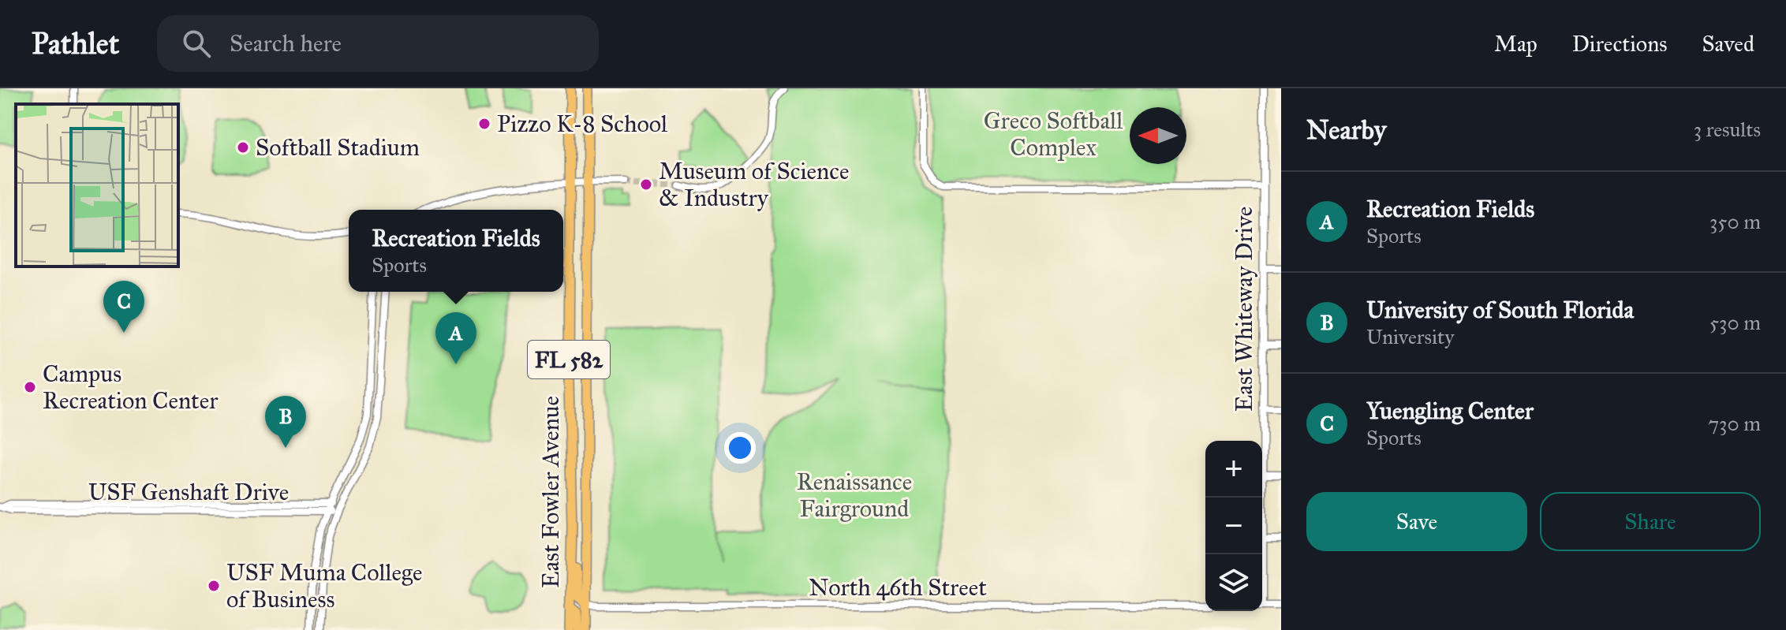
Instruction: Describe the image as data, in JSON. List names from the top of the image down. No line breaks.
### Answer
{"streets":{"main road":["FL 582","East Fowler Avenue"],"street":["East Whiteway Drive","USF Genshaft Drive","North 46th Street"]},"crossings":[["East Fowler Avenue","North 46th Street"]],"parks":["Greco Softball Complex","Renaissance Fairground"],"places":["Pizzo K-8 School","Softball Stadium","Museum of Science & Industry","Campus Recreation Center","USF Muma College of Business"],"north":"left","page":{"header":"Pathlet","search":"Search here","nav":["Map","Directions","Saved"],"heading":["Nearby","3 results"],"list":[{"mark":"A","name":"Recreation Fields","note":"Sports","value":"350 m"},{"mark":"B","name":"University of South Florida","note":"University","value":"530 m"},{"mark":"C","name":"Yuengling Center","note":"Sports","value":"730 m"}],"popup":["Recreation Fields","Sports"],"pins":["C","A","B"],"map_buttons":["+","−"],"buttons":["Save","Share"]}}
